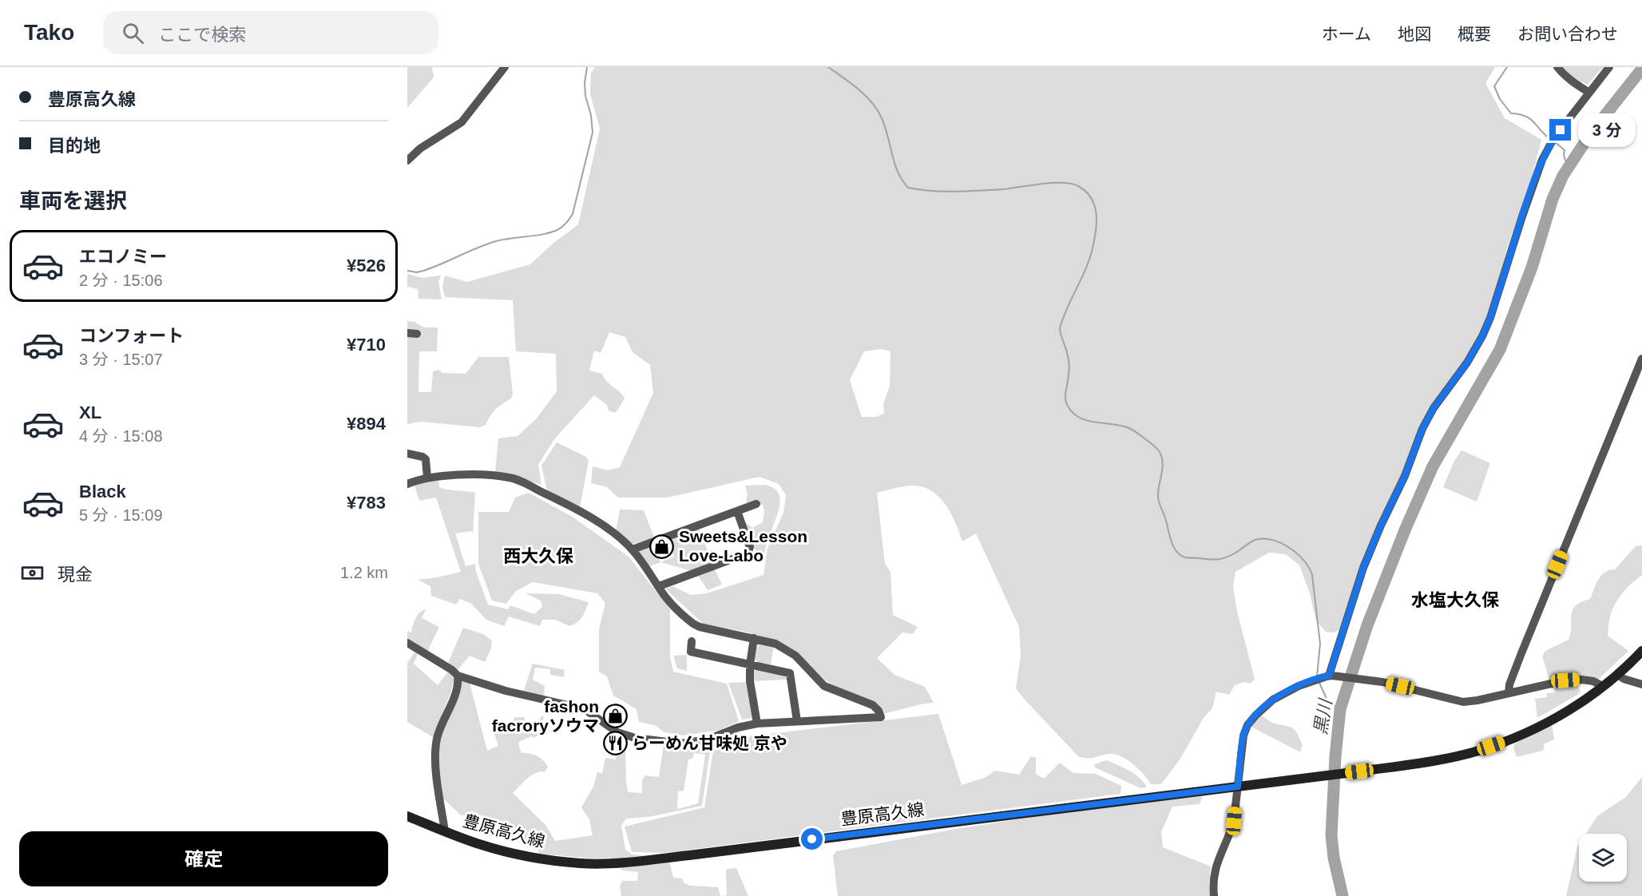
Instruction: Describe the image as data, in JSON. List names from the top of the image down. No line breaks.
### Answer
{"streets":{"main road":["豊原高久線"]},"districts":["西大久保","水塩大久保"],"water":["黒川"],"places":{"shop":["Sweets&Lesson Love-Labo","fashon facroryソウマ"],"restaurant":["らーめん甘味処 京や"]},"page":{"header":"Tako","search":"ここで検索","nav":["ホーム","地図","概要","お問い合わせ"],"banner":["豊原高久線","目的地"],"bubble":"3 分","heading":"車両を選択","list":[{"name":"エコノミー","note":"2 分 · 15:06","value":"¥526"},{"name":"コンフォート","note":"3 分 · 15:07","value":"¥710"},{"name":"XL","note":"4 分 · 15:08","value":"¥894"},{"name":"Black","note":"5 分 · 15:09","value":"¥783"}],"pay":["現金","1.2 km"],"buttons":"確定"}}
